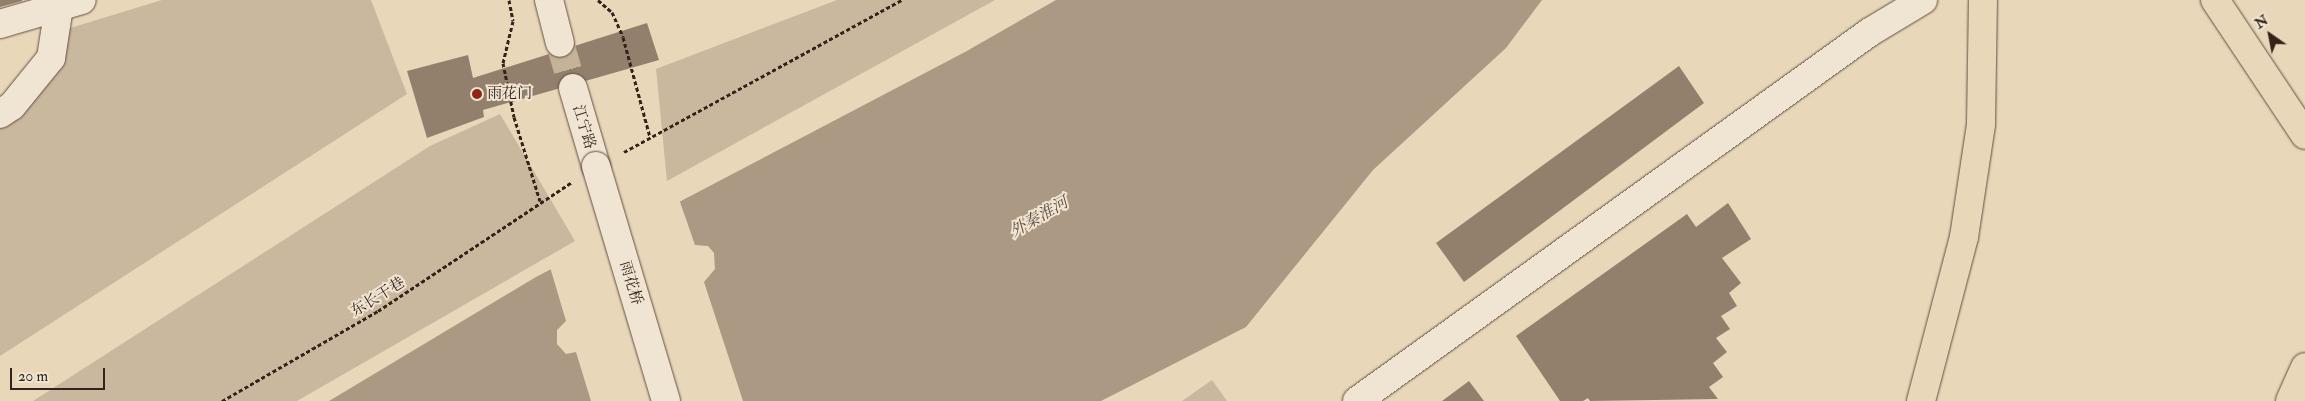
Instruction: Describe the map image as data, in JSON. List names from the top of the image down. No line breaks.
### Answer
{"streets":{"street":["江宁路","雨花桥"],"path":["东长干巷"]},"crossings":[["江宁路","雨花桥"]],"water":["外秦淮河"],"places":["雨花门"],"scale_bar":"20 m","north":"top left"}
